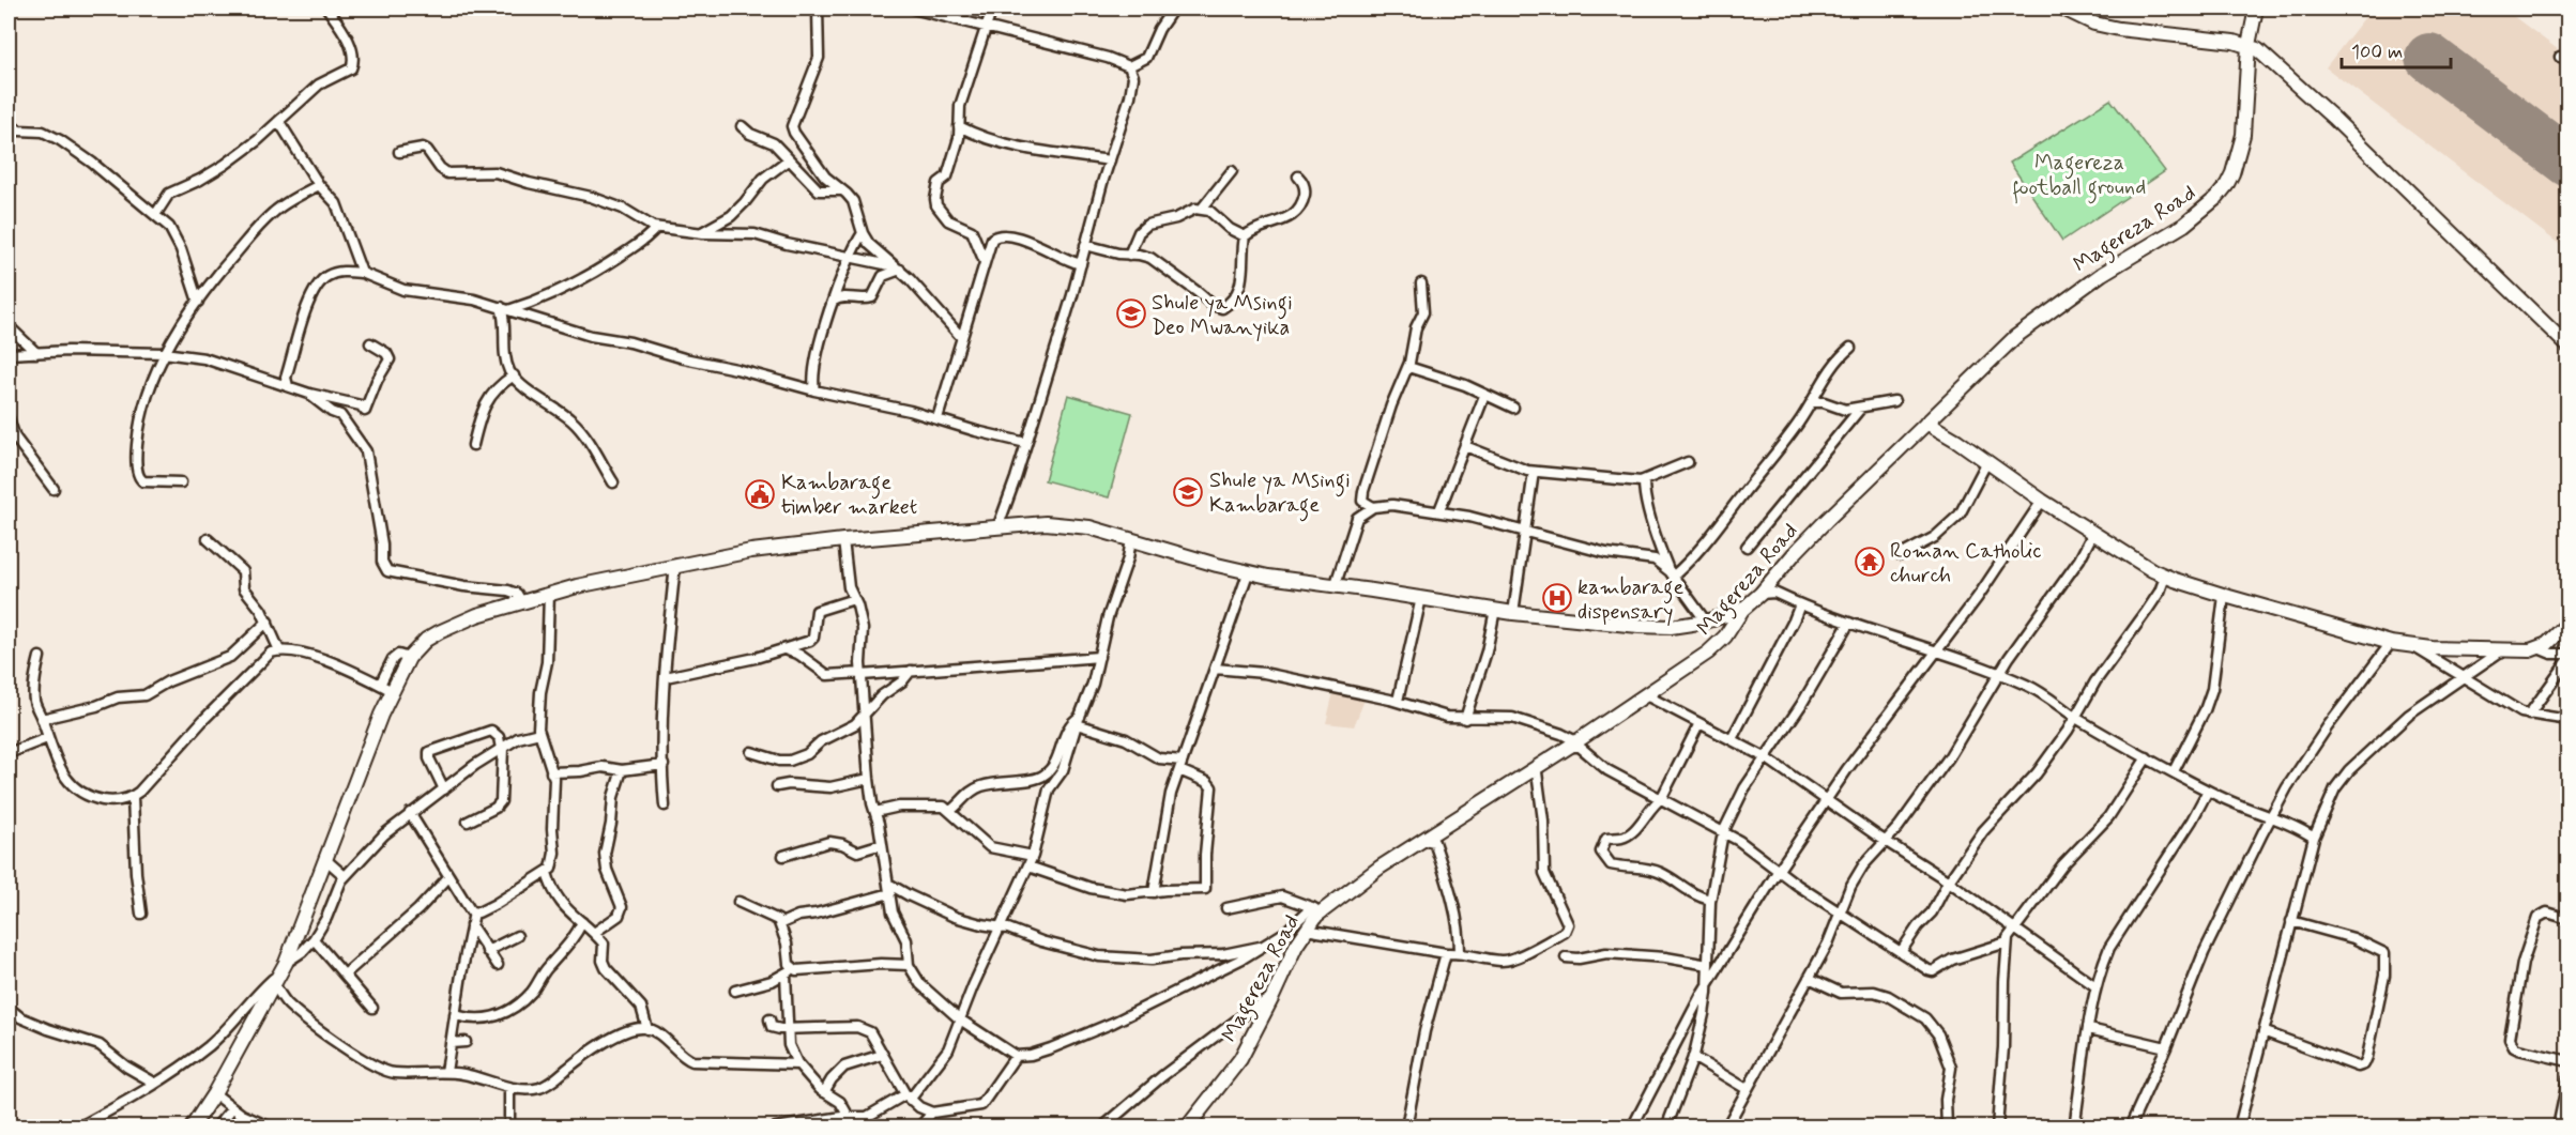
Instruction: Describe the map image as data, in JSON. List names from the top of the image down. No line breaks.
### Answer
{"streets":{"street":["Magereza Road"]},"parks":["Magereza football ground"],"places":{"school or university":["Shule ya Msingi Deo Mwanyika","Shule ya Msingi Kambarage"],"public building":["Kambarage timber market"],"temple":["Roman Catholic church"],"hospital":["kambarage dispensary"]},"scale_bar":"100 m"}
